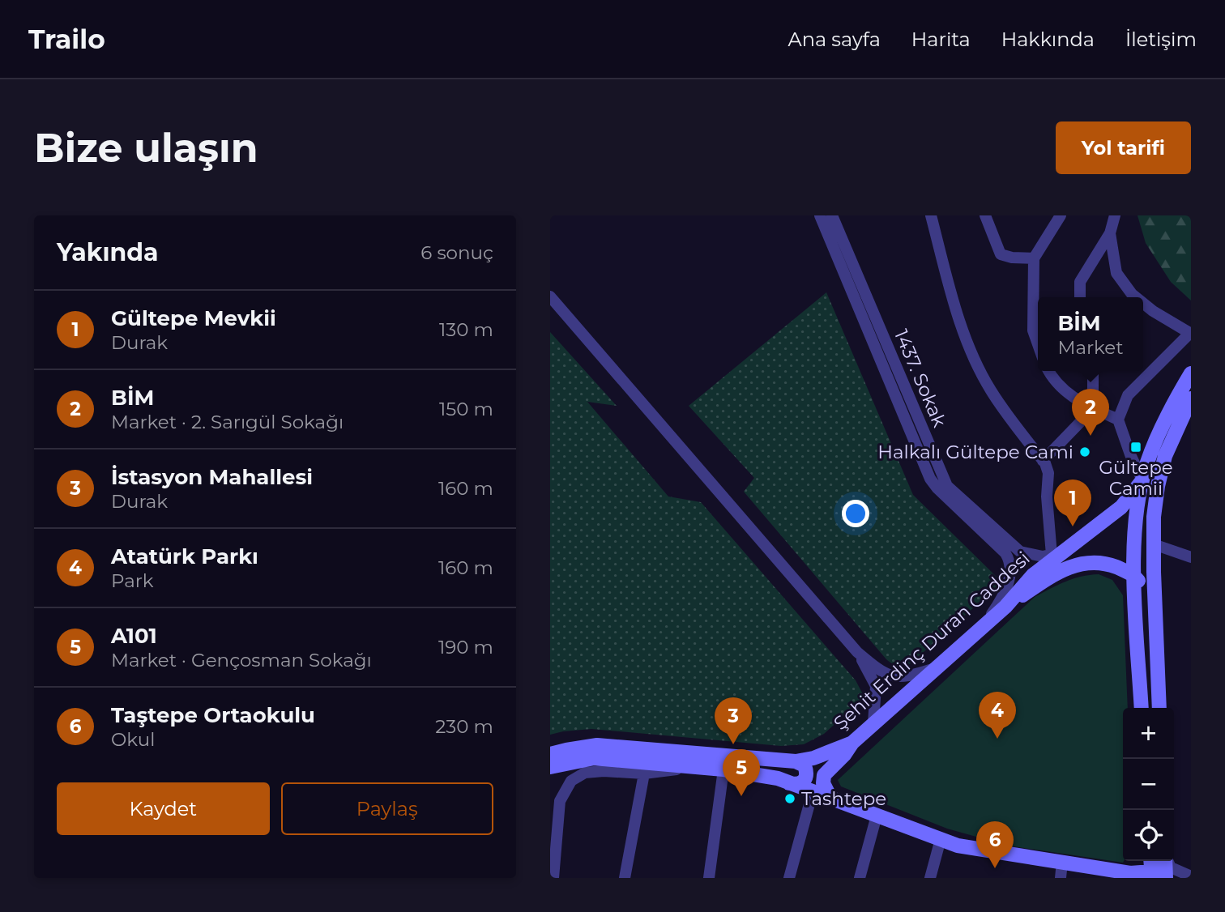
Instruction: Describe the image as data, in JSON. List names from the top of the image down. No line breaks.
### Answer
{"streets":{"main road":["Şehit Erdinç Duran Caddesi"],"street":["1437. Sokak"]},"crossings":[["1437. Sokak","Şehit Erdinç Duran Caddesi"]],"places":{"transit":["Gültepe Camii"],"other":["Halkalı Gültepe Cami","Tashtepe"]},"page":{"header":"Trailo","nav":["Ana sayfa","Harita","Hakkında","İletişim"],"buttons":["Yol tarifi",["Kaydet","Paylaş"]],"title":"Bize ulaşın","heading":["Yakında","6 sonuç"],"list":[{"mark":"1","name":"Gültepe Mevkii","note":"Durak","value":"130 m"},{"mark":"2","name":"BİM","note":"Market · 2. Sarıgül Sokağı","value":"150 m"},{"mark":"3","name":"İstasyon Mahallesi","note":"Durak","value":"160 m"},{"mark":"4","name":"Atatürk Parkı","note":"Park","value":"160 m"},{"mark":"5","name":"A101","note":"Market · Gençosman Sokağı","value":"190 m"},{"mark":"6","name":"Taştepe Ortaokulu","note":"Okul","value":"230 m"}],"popup":["BİM","Market"],"pins":["2","1","4","3","5","6"],"map_buttons":["+","−"]}}
